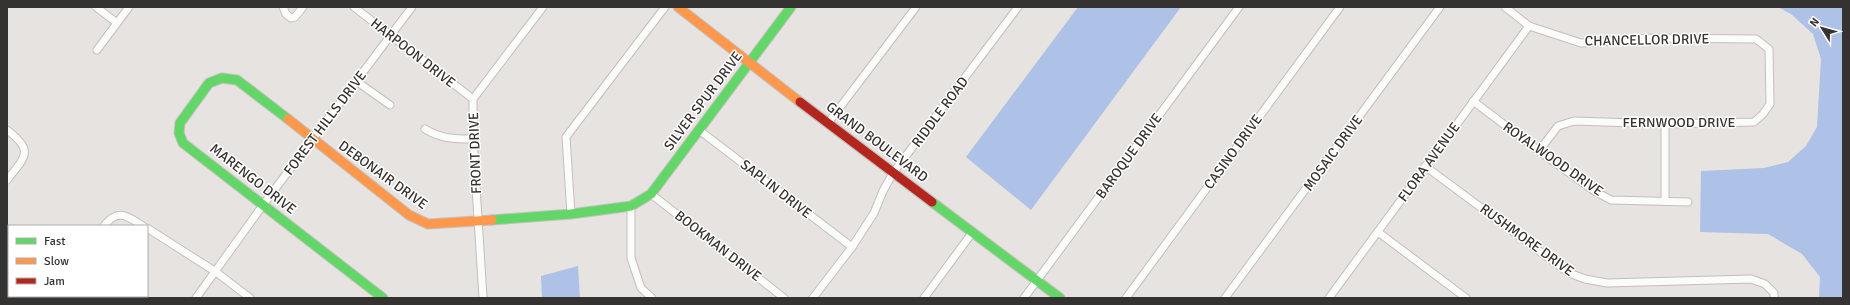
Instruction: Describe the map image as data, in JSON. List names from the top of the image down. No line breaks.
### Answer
{"streets":{"street":["CHANCELLOR DRIVE","HARPOON DRIVE","SILVER SPUR DRIVE","RIDDLE ROAD","FERNWOOD DRIVE","FOREST HILLS DRIVE","GRAND BOULEVARD","CASINO DRIVE","FRONT DRIVE","MOSAIC DRIVE","BAROQUE DRIVE","ROYALWOOD DRIVE","FLORA AVENUE","DEBONAIR DRIVE","MARENGO DRIVE","SAPLIN DRIVE","RUSHMORE DRIVE","BOOKMAN DRIVE"]},"crossings":[["CHANCELLOR DRIVE","FERNWOOD DRIVE"],["CHANCELLOR DRIVE","FLORA AVENUE"],["HARPOON DRIVE","FOREST HILLS DRIVE"],["HARPOON DRIVE","FRONT DRIVE"],["SILVER SPUR DRIVE","GRAND BOULEVARD"],["SILVER SPUR DRIVE","DEBONAIR DRIVE"],["SILVER SPUR DRIVE","SAPLIN DRIVE"],["SILVER SPUR DRIVE","BOOKMAN DRIVE"],["RIDDLE ROAD","GRAND BOULEVARD"],["RIDDLE ROAD","SAPLIN DRIVE"],["FERNWOOD DRIVE","ROYALWOOD DRIVE"],["FOREST HILLS DRIVE","DEBONAIR DRIVE"],["FOREST HILLS DRIVE","MARENGO DRIVE"],["GRAND BOULEVARD","BAROQUE DRIVE"],["FRONT DRIVE","DEBONAIR DRIVE"],["ROYALWOOD DRIVE","FLORA AVENUE"],["FLORA AVENUE","RUSHMORE DRIVE"],["DEBONAIR DRIVE","MARENGO DRIVE"]],"legend":["Fast","Slow","Jam"],"north":"top left"}
